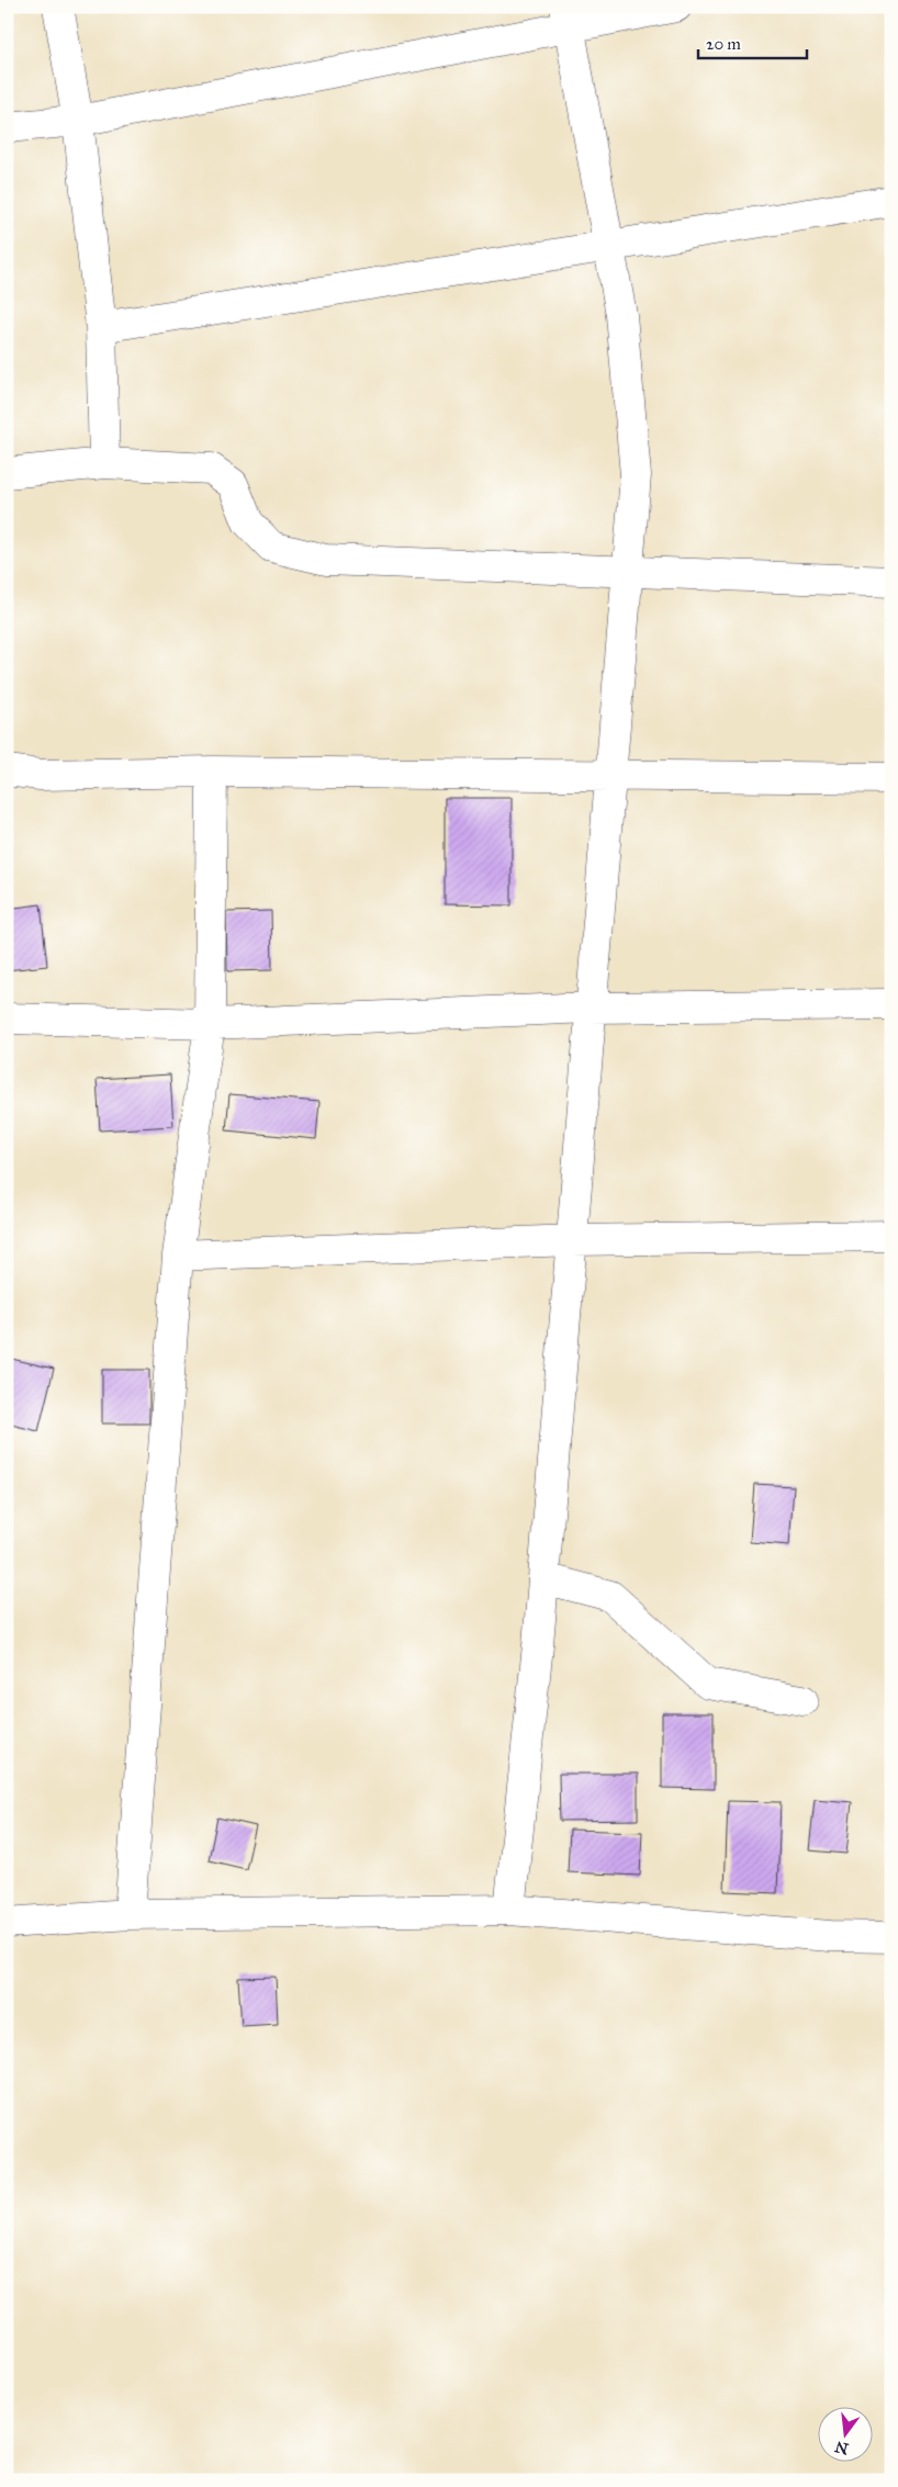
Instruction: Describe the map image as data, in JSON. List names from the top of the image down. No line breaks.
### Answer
{"scale_bar":"20 m","north":"bottom"}
